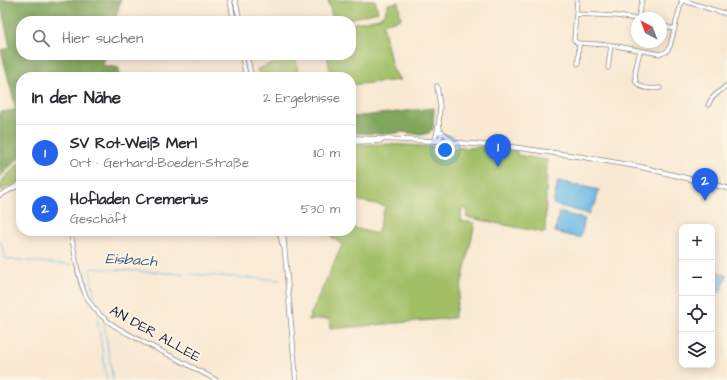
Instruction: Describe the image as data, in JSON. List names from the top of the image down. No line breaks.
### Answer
{"streets":{"street":["AN DER ALLEE"]},"water":["Eisbach"],"north":"top left","page":{"search":"Hier suchen","heading":["In der Nähe","2 Ergebnisse"],"list":[{"mark":"1","name":"SV Rot-Weiß Merl","note":"Ort · Gerhard-Boeden-Straße","value":"110 m"},{"mark":"2","name":"Hofladen Cremerius","note":"Geschäft","value":"530 m"}],"pins":["1","2"],"map_buttons":["+","−"]}}
